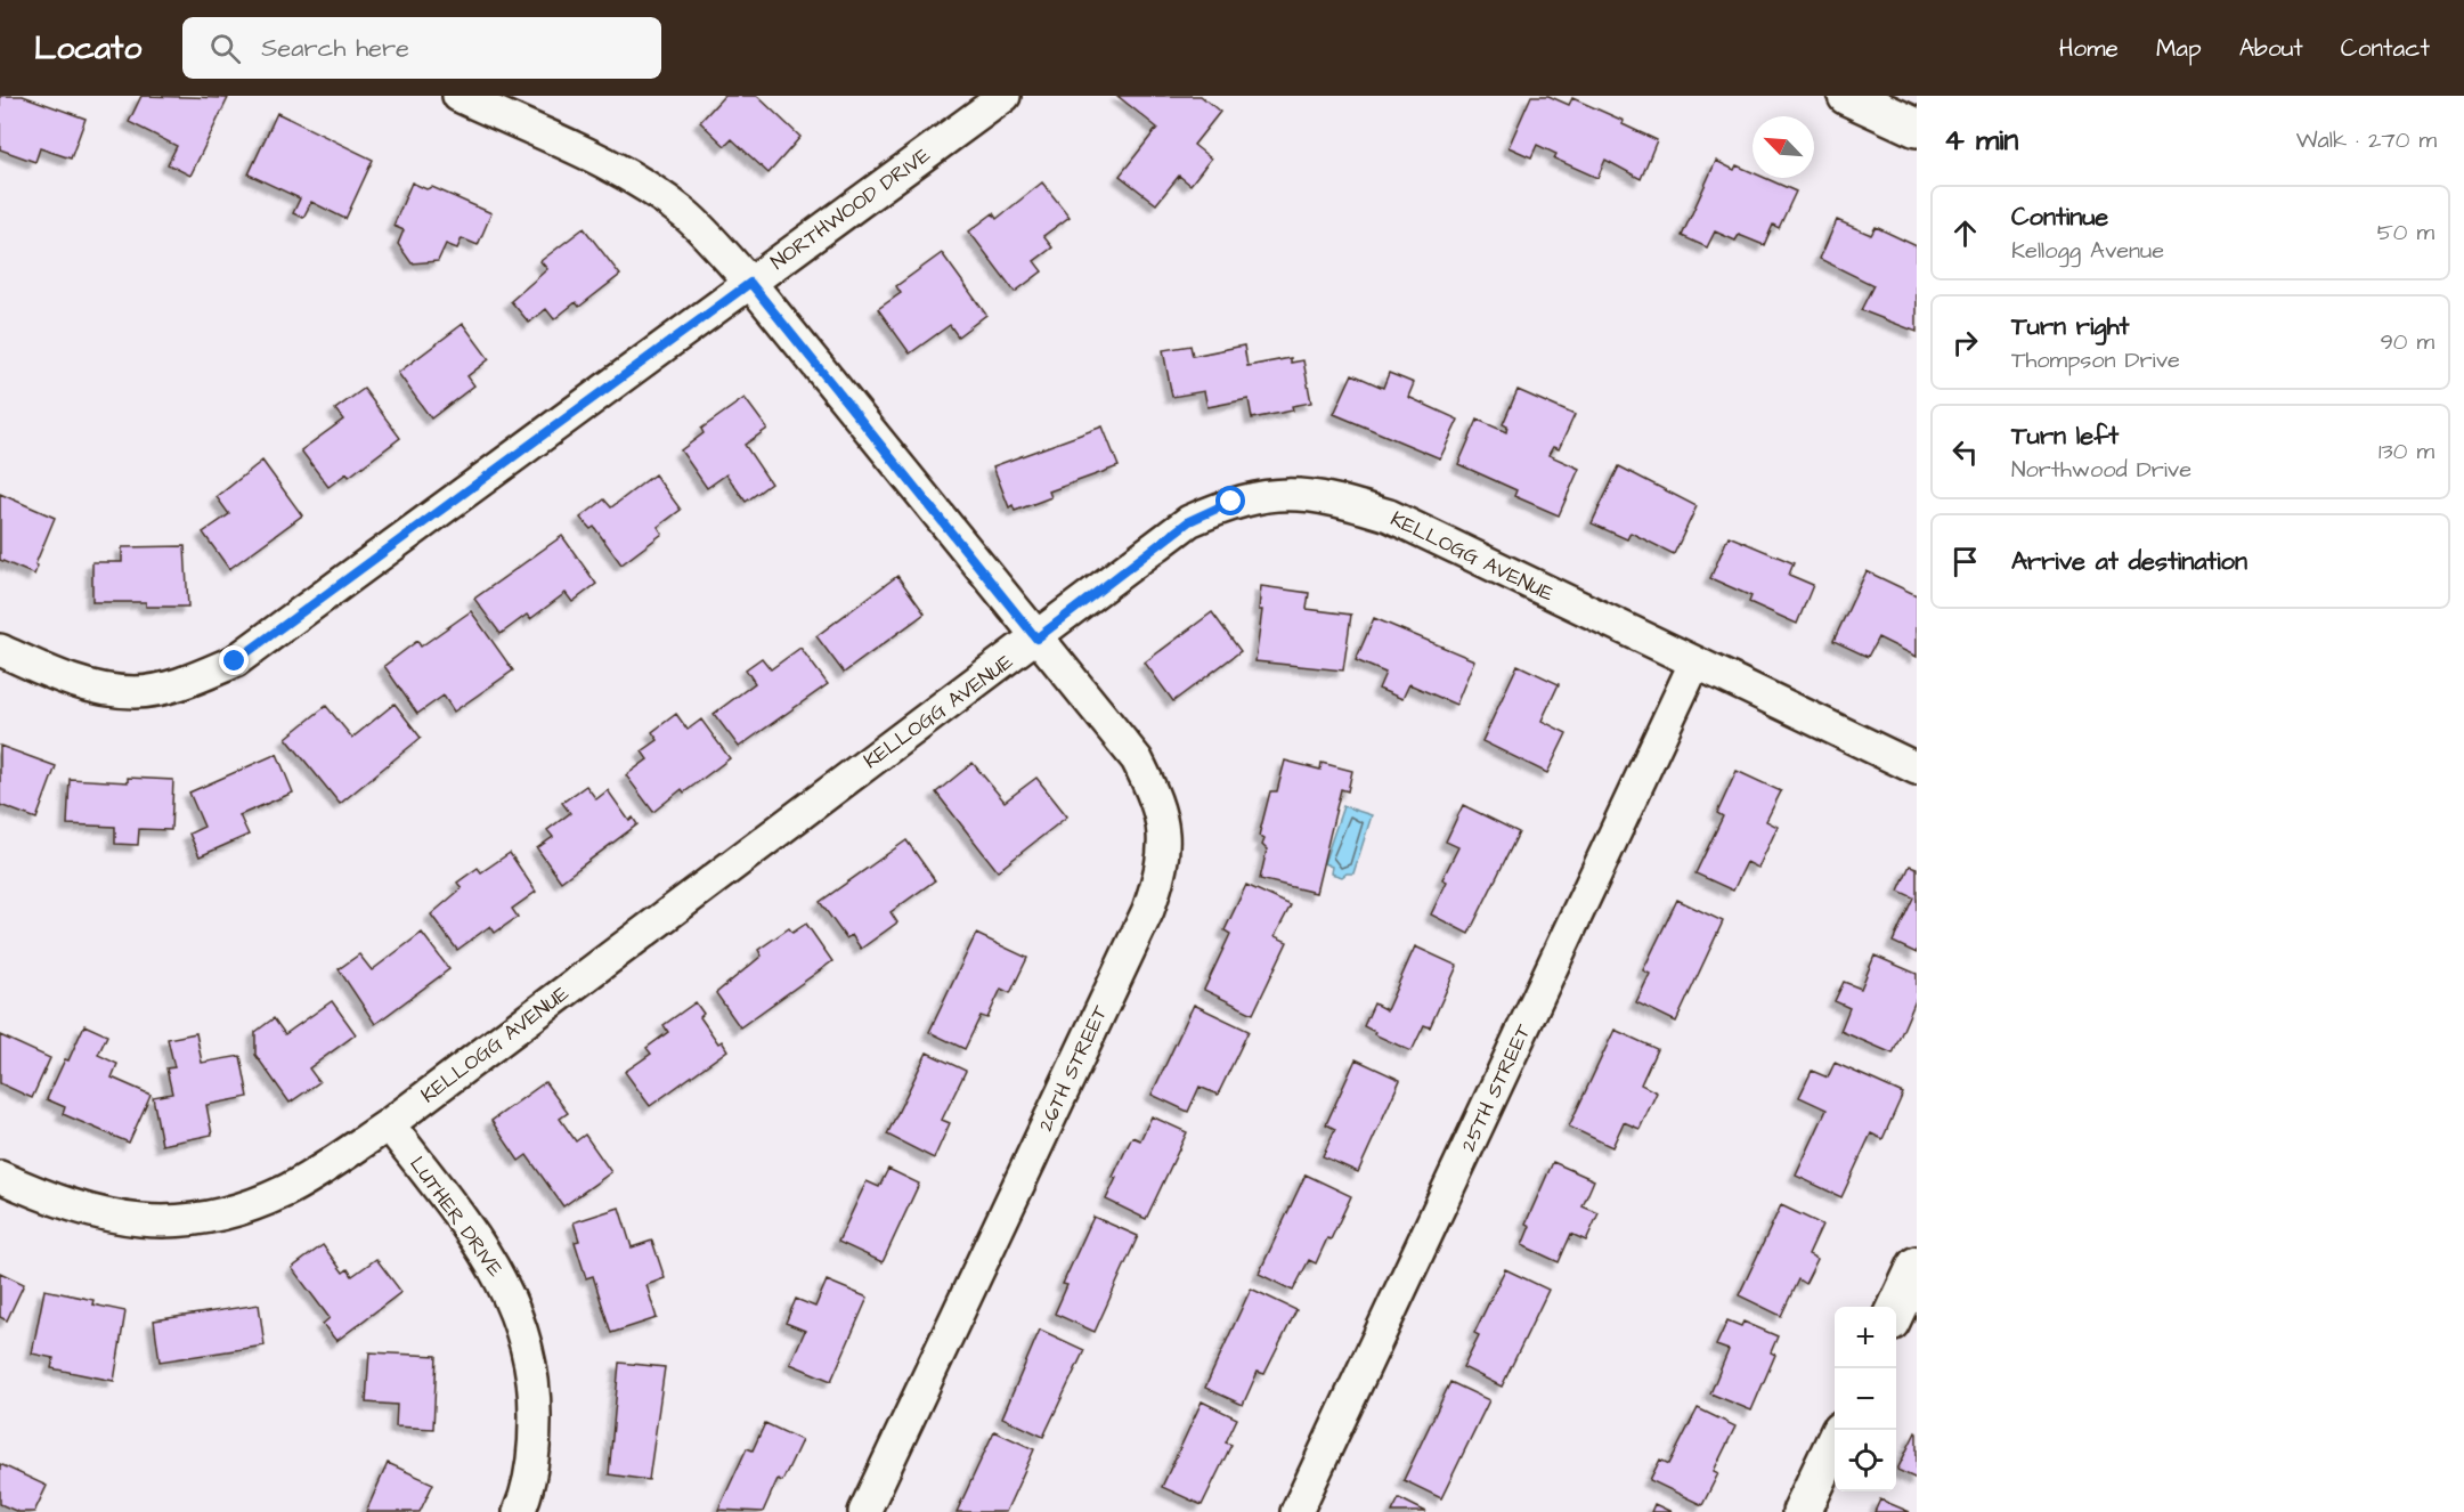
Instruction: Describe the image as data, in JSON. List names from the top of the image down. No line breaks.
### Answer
{"streets":{"street":["NORTHWOOD DRIVE","KELLOGG AVENUE","26TH STREET","25TH STREET","LUTHER DRIVE"]},"crossings":[["NORTHWOOD DRIVE","26TH STREET"],["KELLOGG AVENUE","26TH STREET"],["KELLOGG AVENUE","25TH STREET"],["KELLOGG AVENUE","LUTHER DRIVE"]],"north":"top left","page":{"header":"Locato","search":"Search here","nav":["Home","Map","About","Contact"],"heading":["4 min","Walk · 270 m"],"list":[["Continue","Kellogg Avenue","50 m"],["Turn right","Thompson Drive","90 m"],["Turn left","Northwood Drive","130 m"],"Arrive at destination"],"map_buttons":["+","−"]}}
